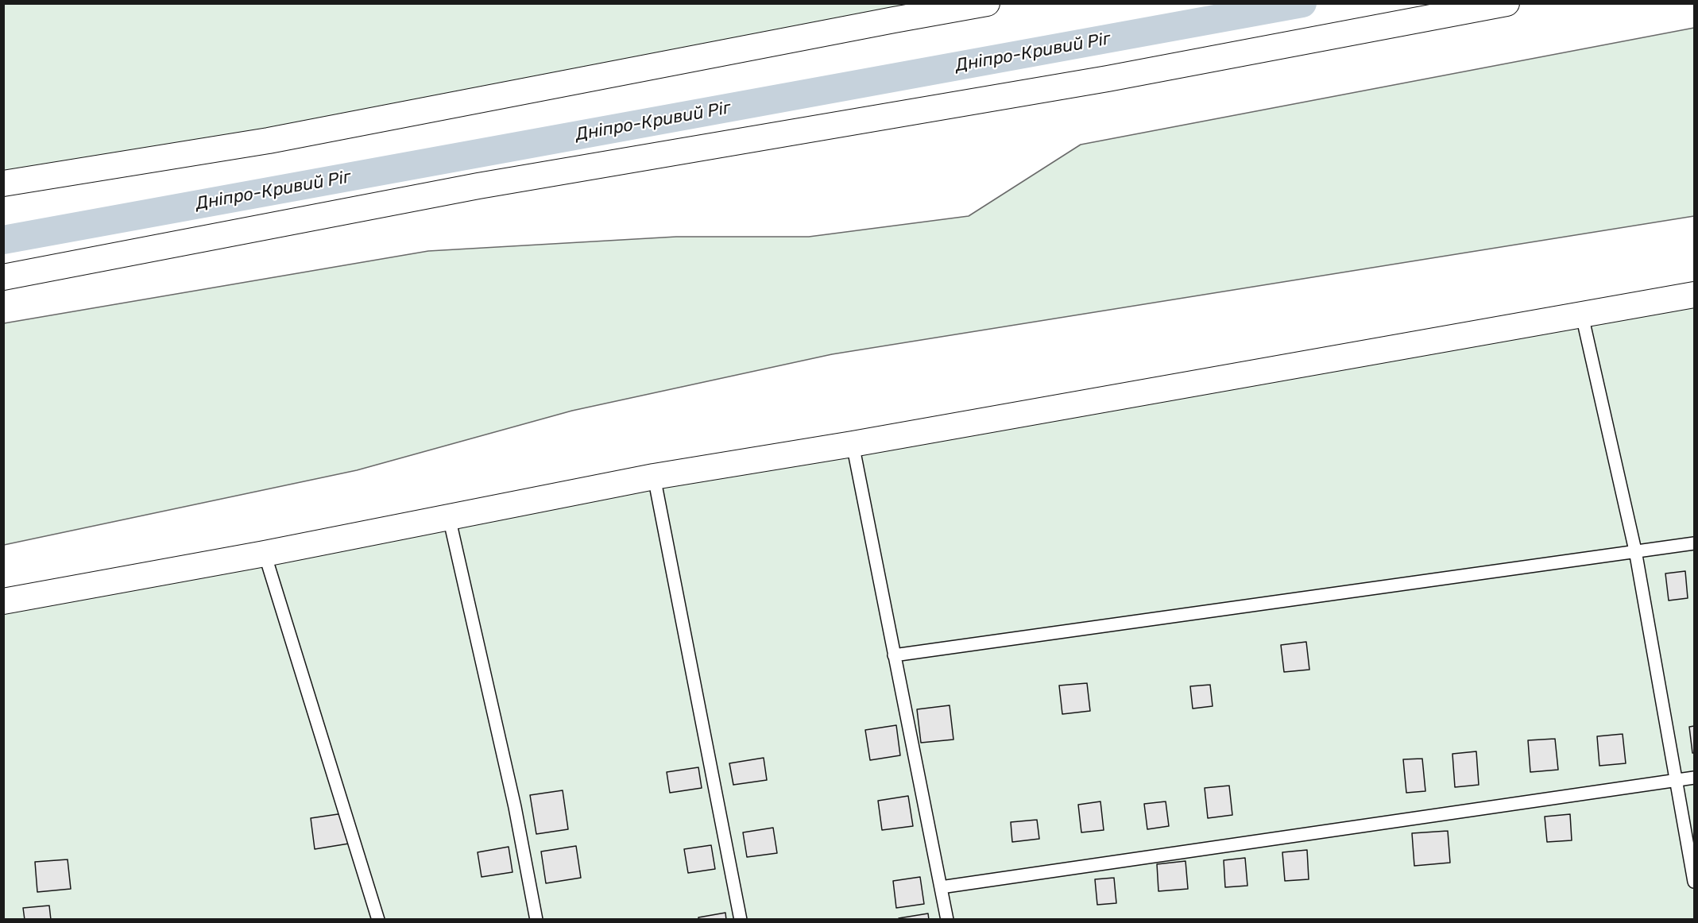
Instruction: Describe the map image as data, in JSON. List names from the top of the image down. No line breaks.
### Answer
{"water":["Дніпро-Кривий Ріг"]}
